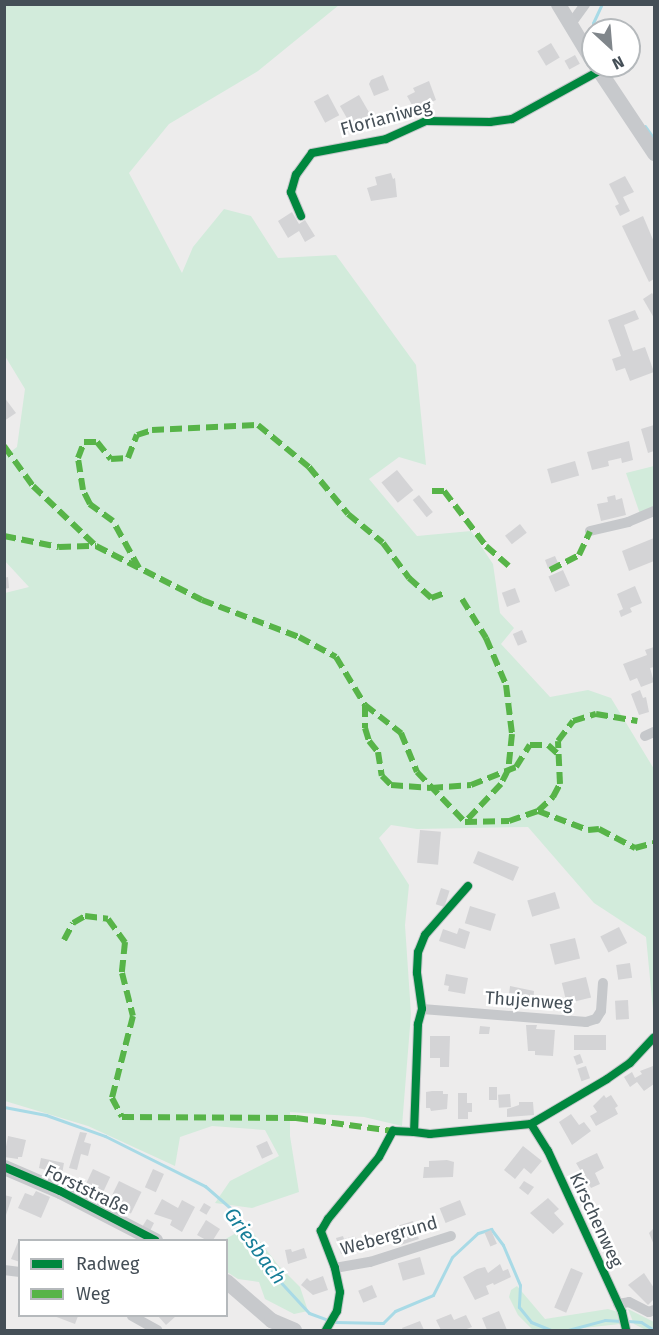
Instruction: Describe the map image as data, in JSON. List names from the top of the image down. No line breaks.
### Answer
{"streets":{"street":["Florianiweg","Thujenweg","Forststraße","Kirschenweg","Webergrund"]},"water":["Griesbach"],"legend":["Radweg","Weg"],"north":"bottom right"}
